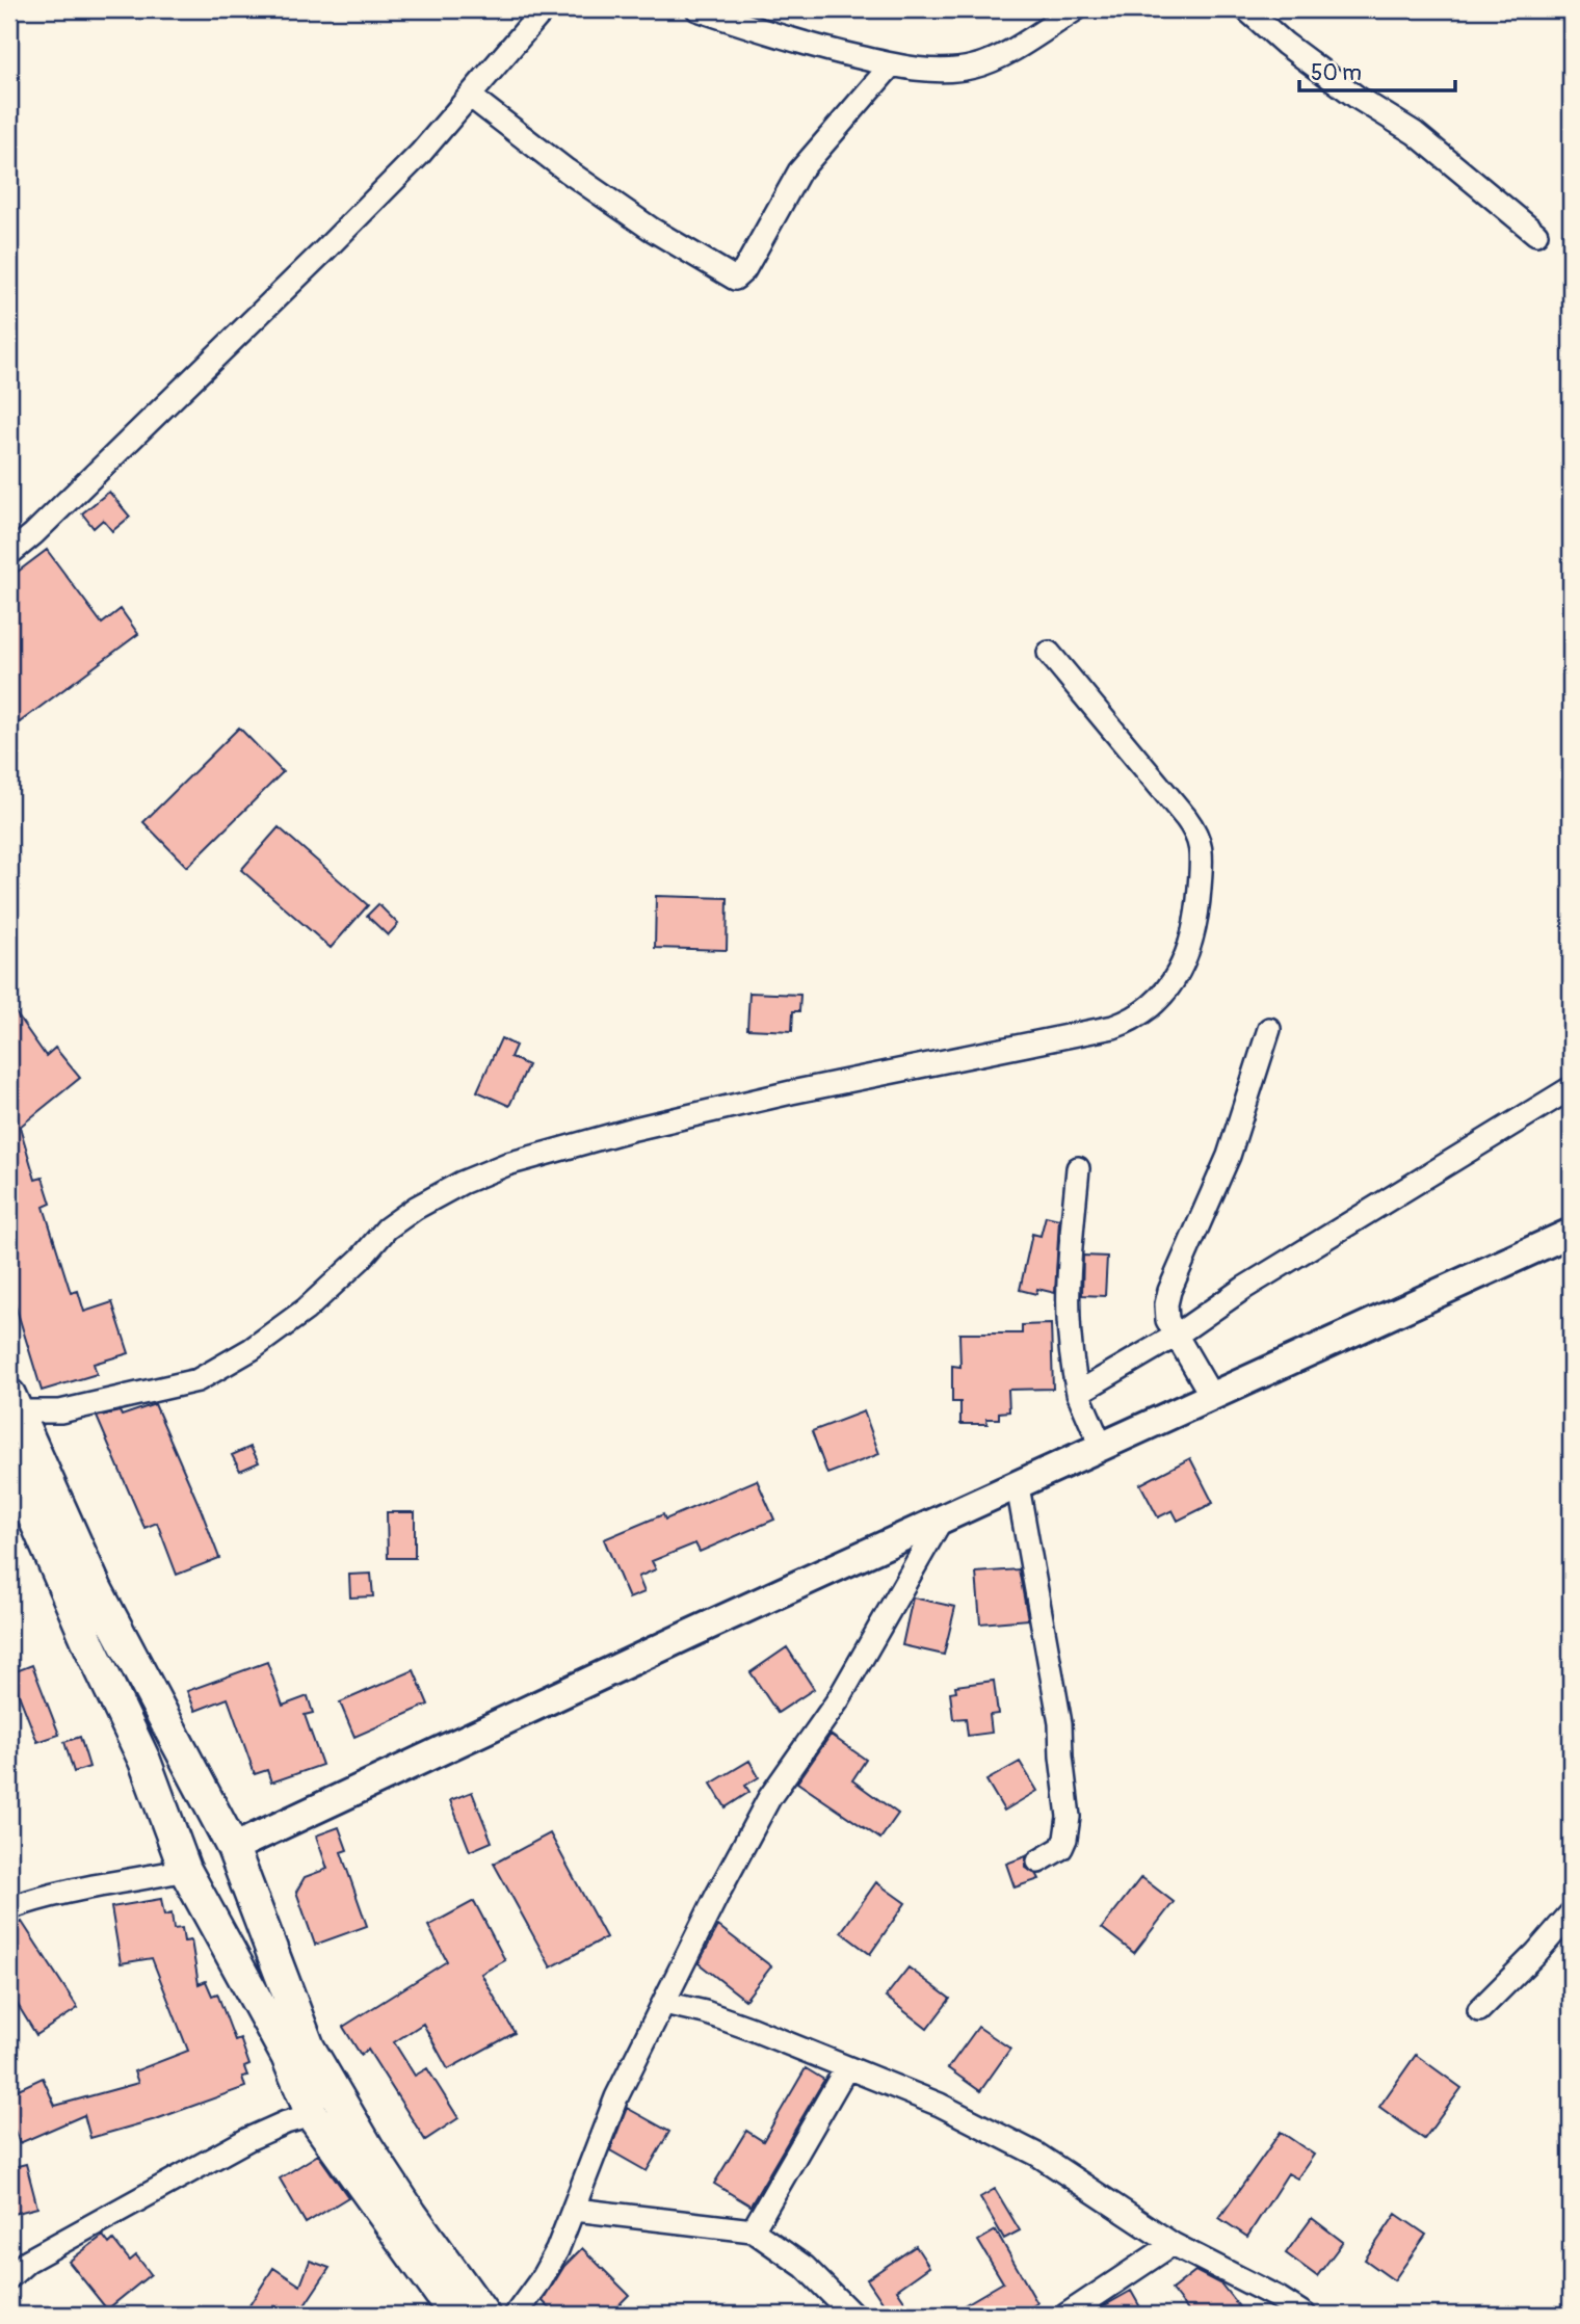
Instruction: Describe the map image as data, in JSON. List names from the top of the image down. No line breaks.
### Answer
{"scale_bar":"50 m"}
